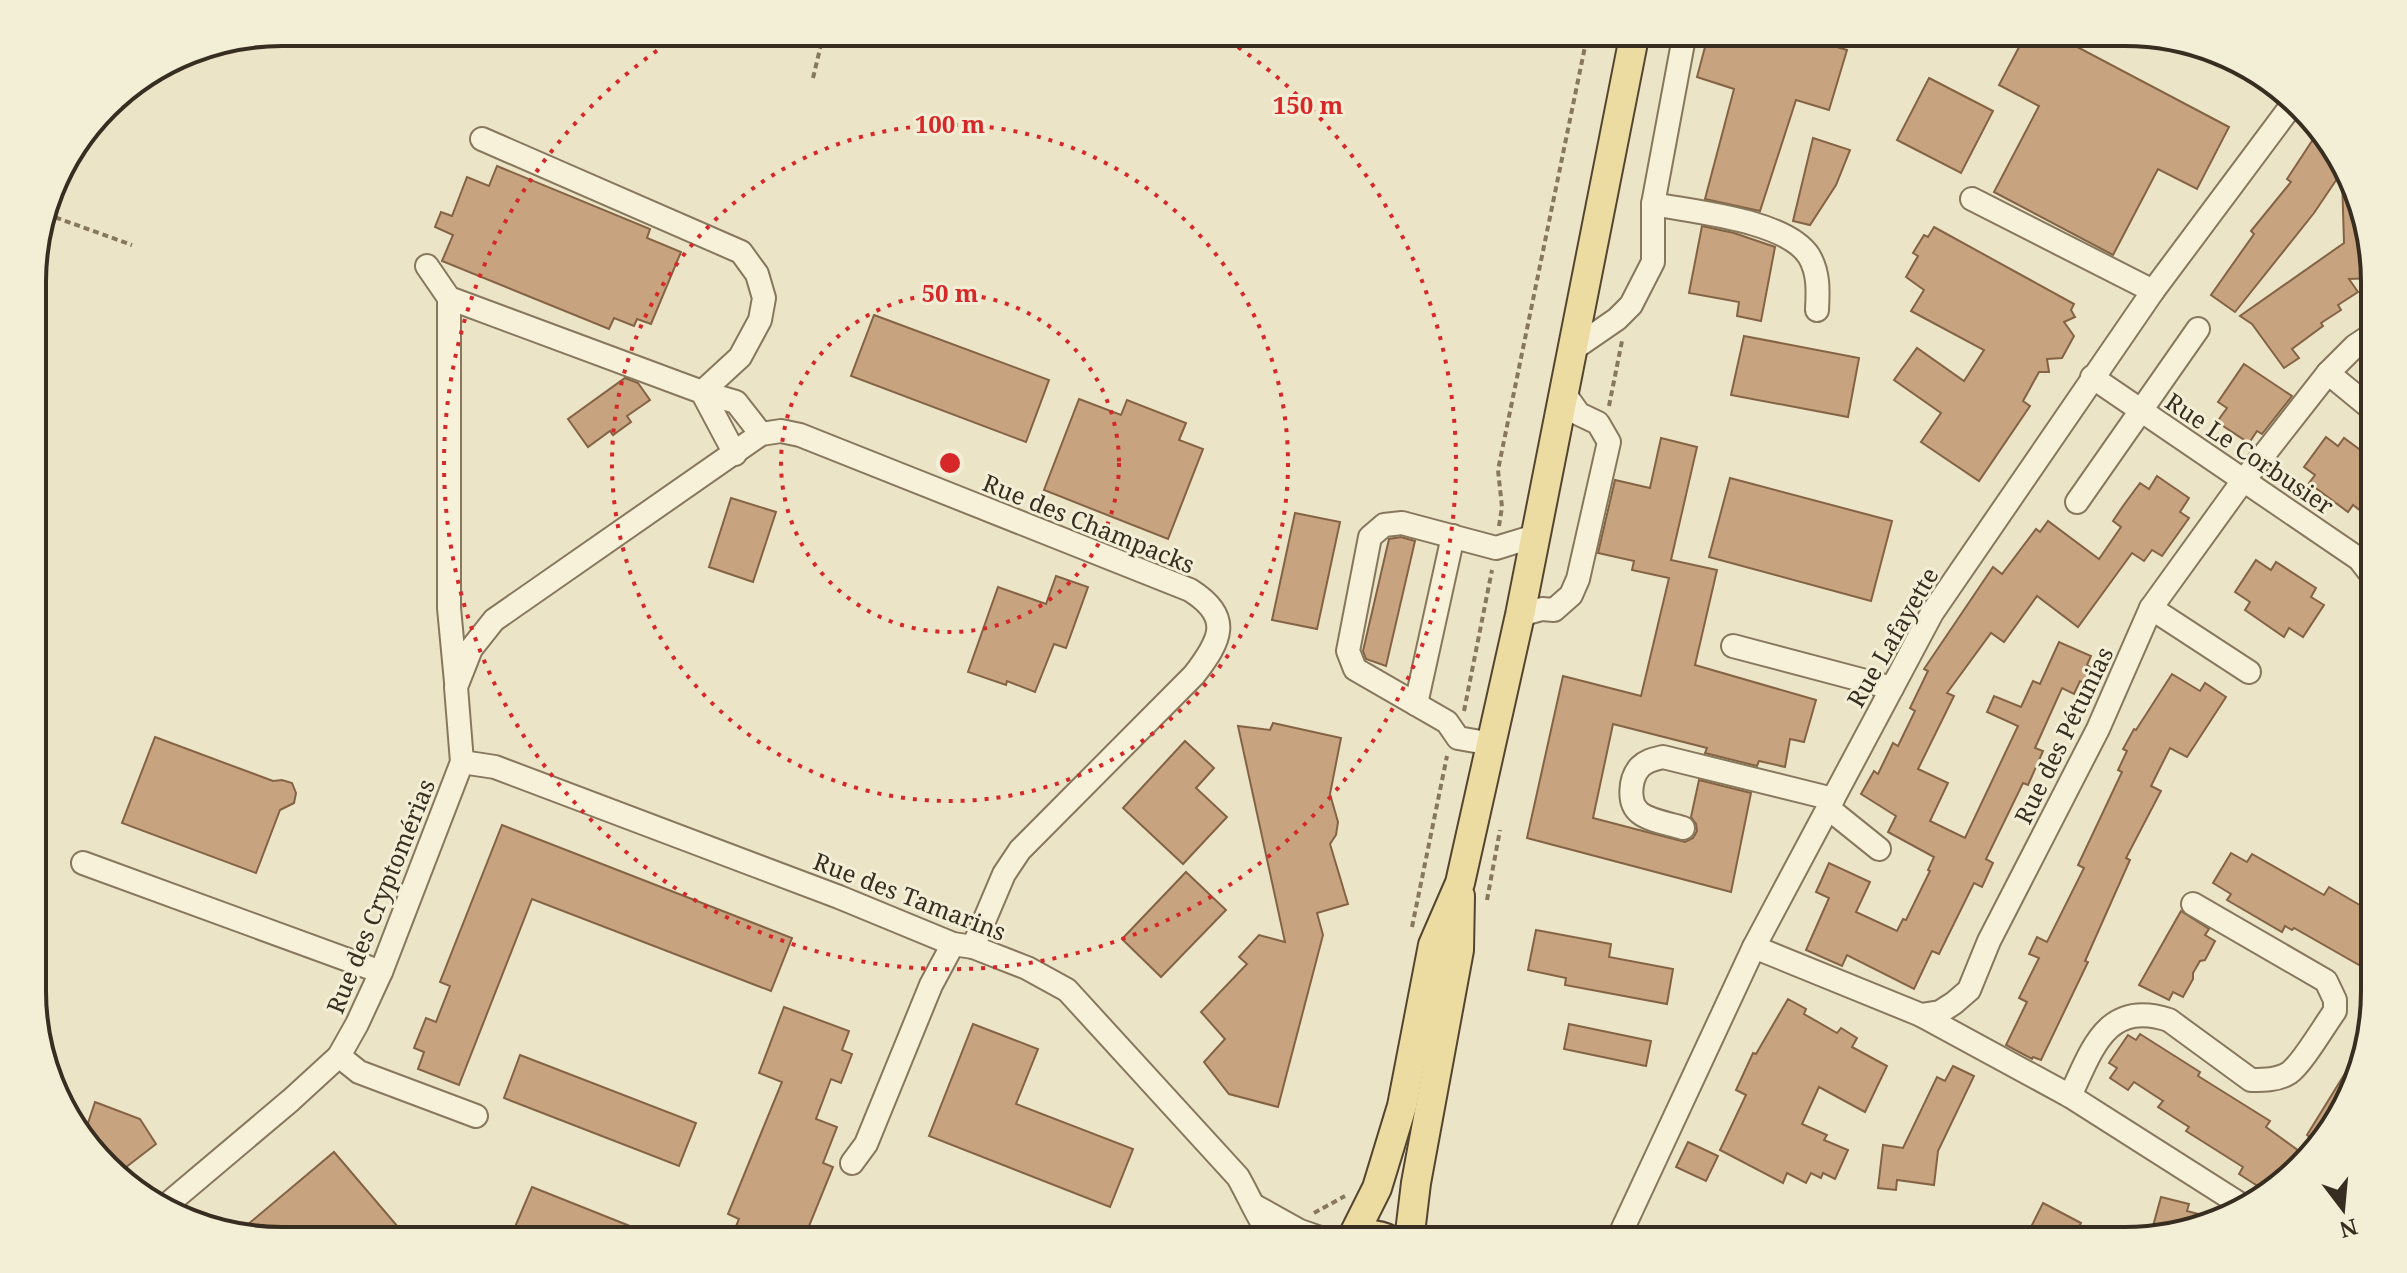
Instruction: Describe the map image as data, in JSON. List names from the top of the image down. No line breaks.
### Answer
{"streets":{"street":["Rue Le Corbusier","Rue des Champacks","Rue Lafayette","Rue des Pétunias","Rue des Cryptomérias","Rue des Tamarins"]},"crossings":[["Rue Le Corbusier","Rue Lafayette"],["Rue Le Corbusier","Rue des Pétunias"],["Rue des Champacks","Rue des Tamarins"],["Rue des Cryptomérias","Rue des Tamarins"]],"north":"bottom","rings":["150 m","100 m","50 m"]}
